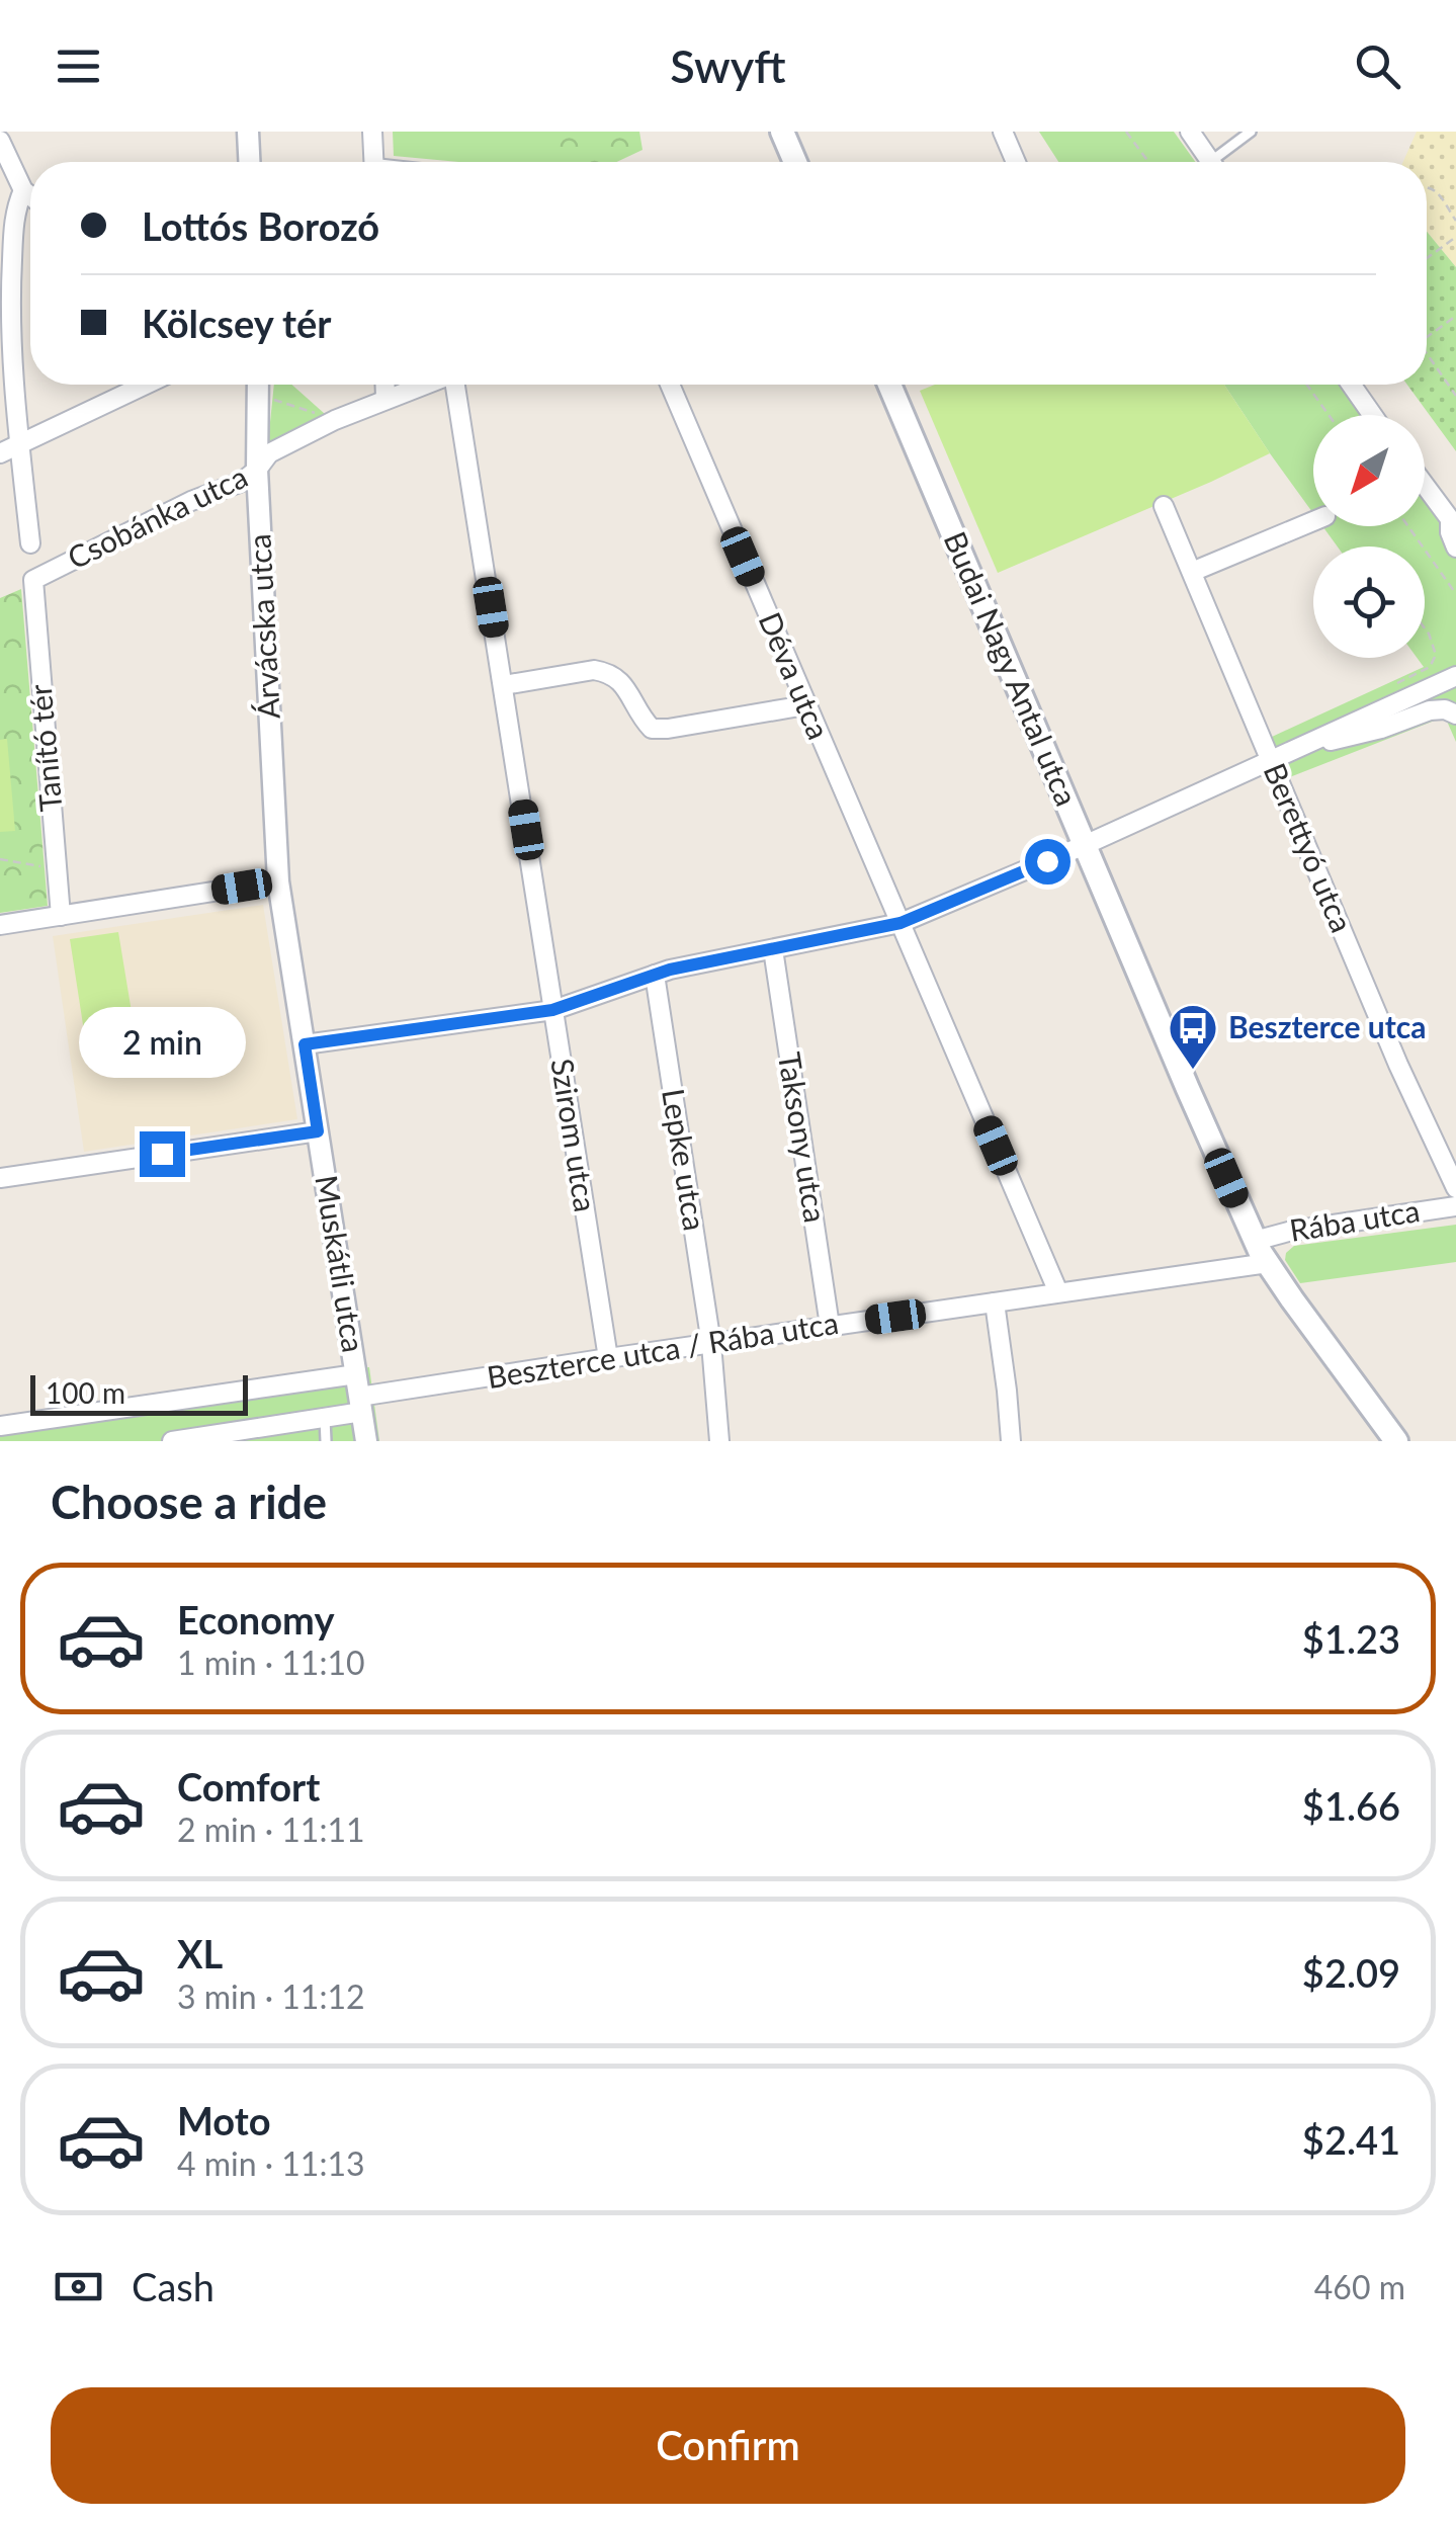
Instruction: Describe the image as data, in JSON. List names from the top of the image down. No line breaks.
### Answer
{"streets":{"main road":["Budai Nagy Antal utca"],"street":["Csobánka utca","Árvácska utca","Déva utca","Tanító tér","Berettyó utca","Szirom utca","Taksony utca","Lepke utca","Rába utca","Muskátli utca","Beszterce utca / Rába utca"]},"crossings":[["Csobánka utca","Árvácska utca"],["Csobánka utca","Tanító tér"],["Árvácska utca","Muskátli utca"],["Budai Nagy Antal utca","Rába utca"],["Budai Nagy Antal utca","Beszterce utca / Rába utca"],["Déva utca","Beszterce utca / Rába utca"],["Szirom utca","Beszterce utca / Rába utca"],["Taksony utca","Beszterce utca / Rába utca"],["Lepke utca","Beszterce utca / Rába utca"],["Muskátli utca","Beszterce utca / Rába utca"]],"places":{"bus stop":["Beszterce utca"]},"scale_bar":"100 m","north":"bottom left","page":{"header":"Swyft","banner":["Lottós Borozó","Kölcsey tér"],"bubble":"2 min","scale":"100 m","heading":"Choose a ride","list":[{"name":"Economy","note":"1 min · 11:10","value":"$1.23"},{"name":"Comfort","note":"2 min · 11:11","value":"$1.66"},{"name":"XL","note":"3 min · 11:12","value":"$2.09"},{"name":"Moto","note":"4 min · 11:13","value":"$2.41"}],"pay":["Cash","460 m"],"buttons":"Confirm"}}
